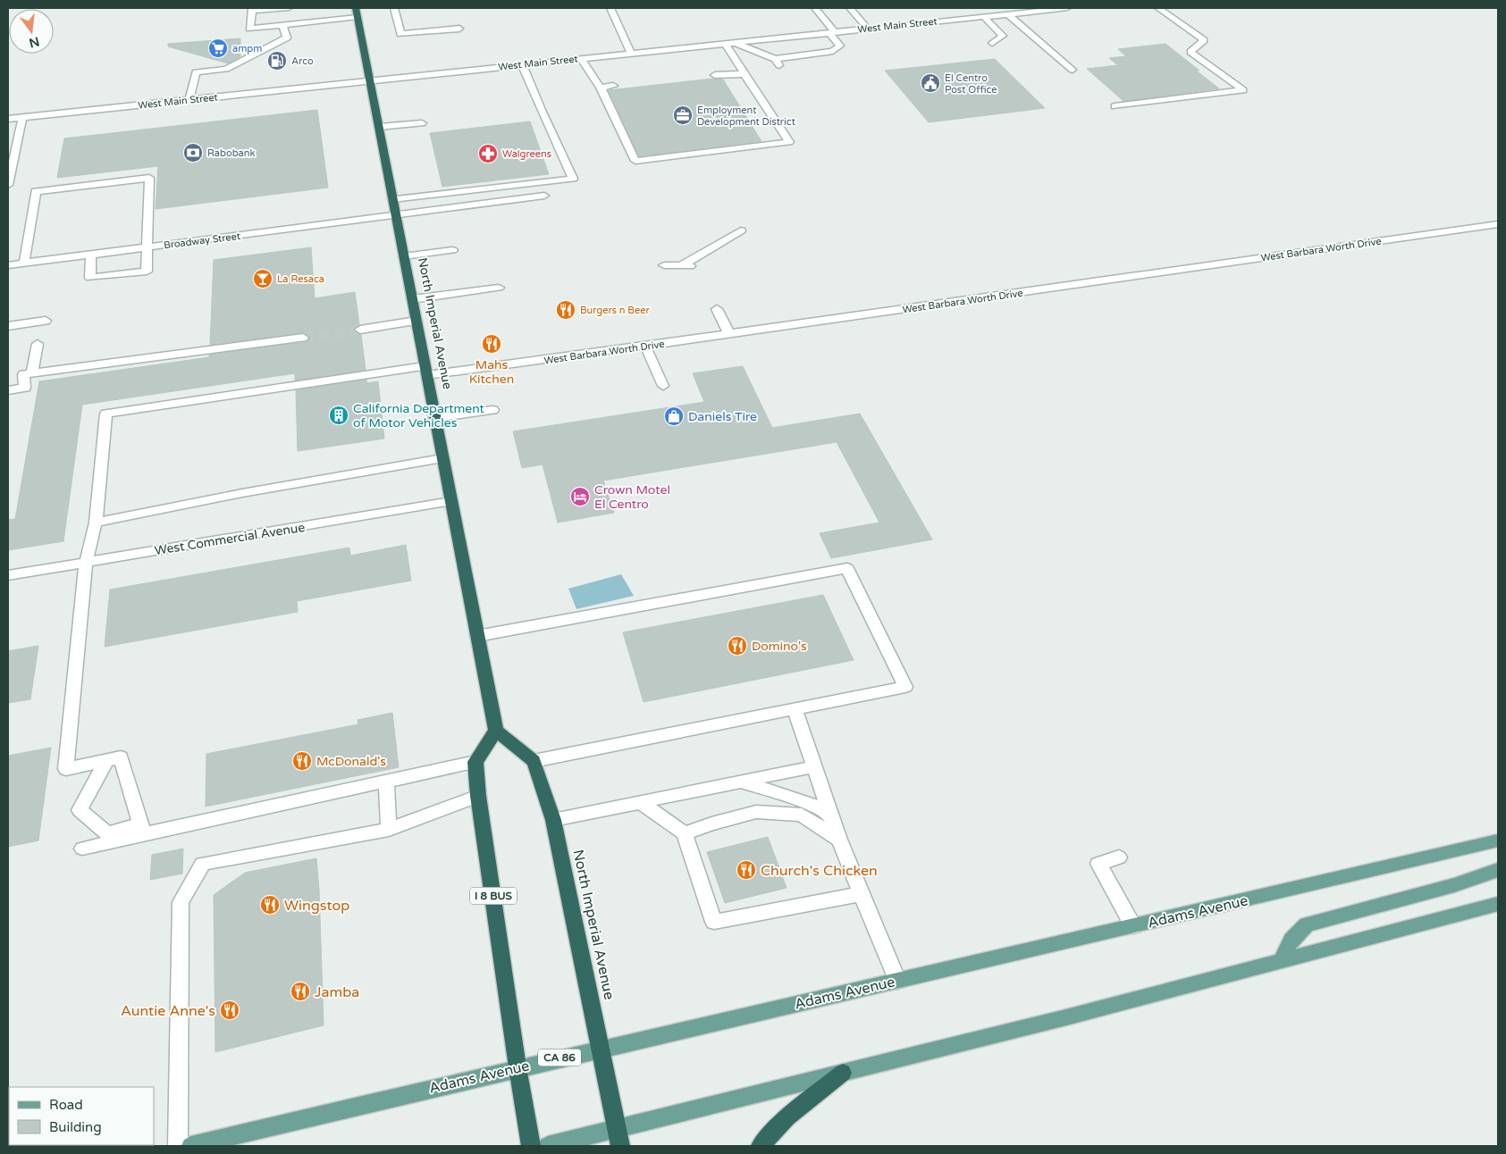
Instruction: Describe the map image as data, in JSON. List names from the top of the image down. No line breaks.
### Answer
{"streets":{"highway":["North Imperial Avenue","I 8 BUS"],"main road":["Adams Avenue","CA 86"],"street":["West Main Street","Broadway Street","West Barbara Worth Drive","West Commercial Avenue"]},"crossings":[["West Main Street","North Imperial Avenue"],["Broadway Street","North Imperial Avenue"],["West Barbara Worth Drive","North Imperial Avenue"],["North Imperial Avenue","West Commercial Avenue"],["North Imperial Avenue","Adams Avenue"],["I 8 BUS","Adams Avenue"]],"places":{"supermarket":["ampm"],"fuel station":["Arco"],"public building":["El Centro Post Office"],"office":["Employment Development District"],"bank":["Rabobank"],"pharmacy":["Walgreens"],"bar":["La Resaca"],"restaurant":["Burgers n Beer","Mahs Kitchen","Domino's","McDonald's","Church's Chicken","Wingstop","Jamba","Auntie Anne's"],"building":["California Department of Motor Vehicles"],"shop":["Daniels Tire"],"hotel":["Crown Motel El Centro"]},"legend":["Road","Building"],"north":"bottom"}
